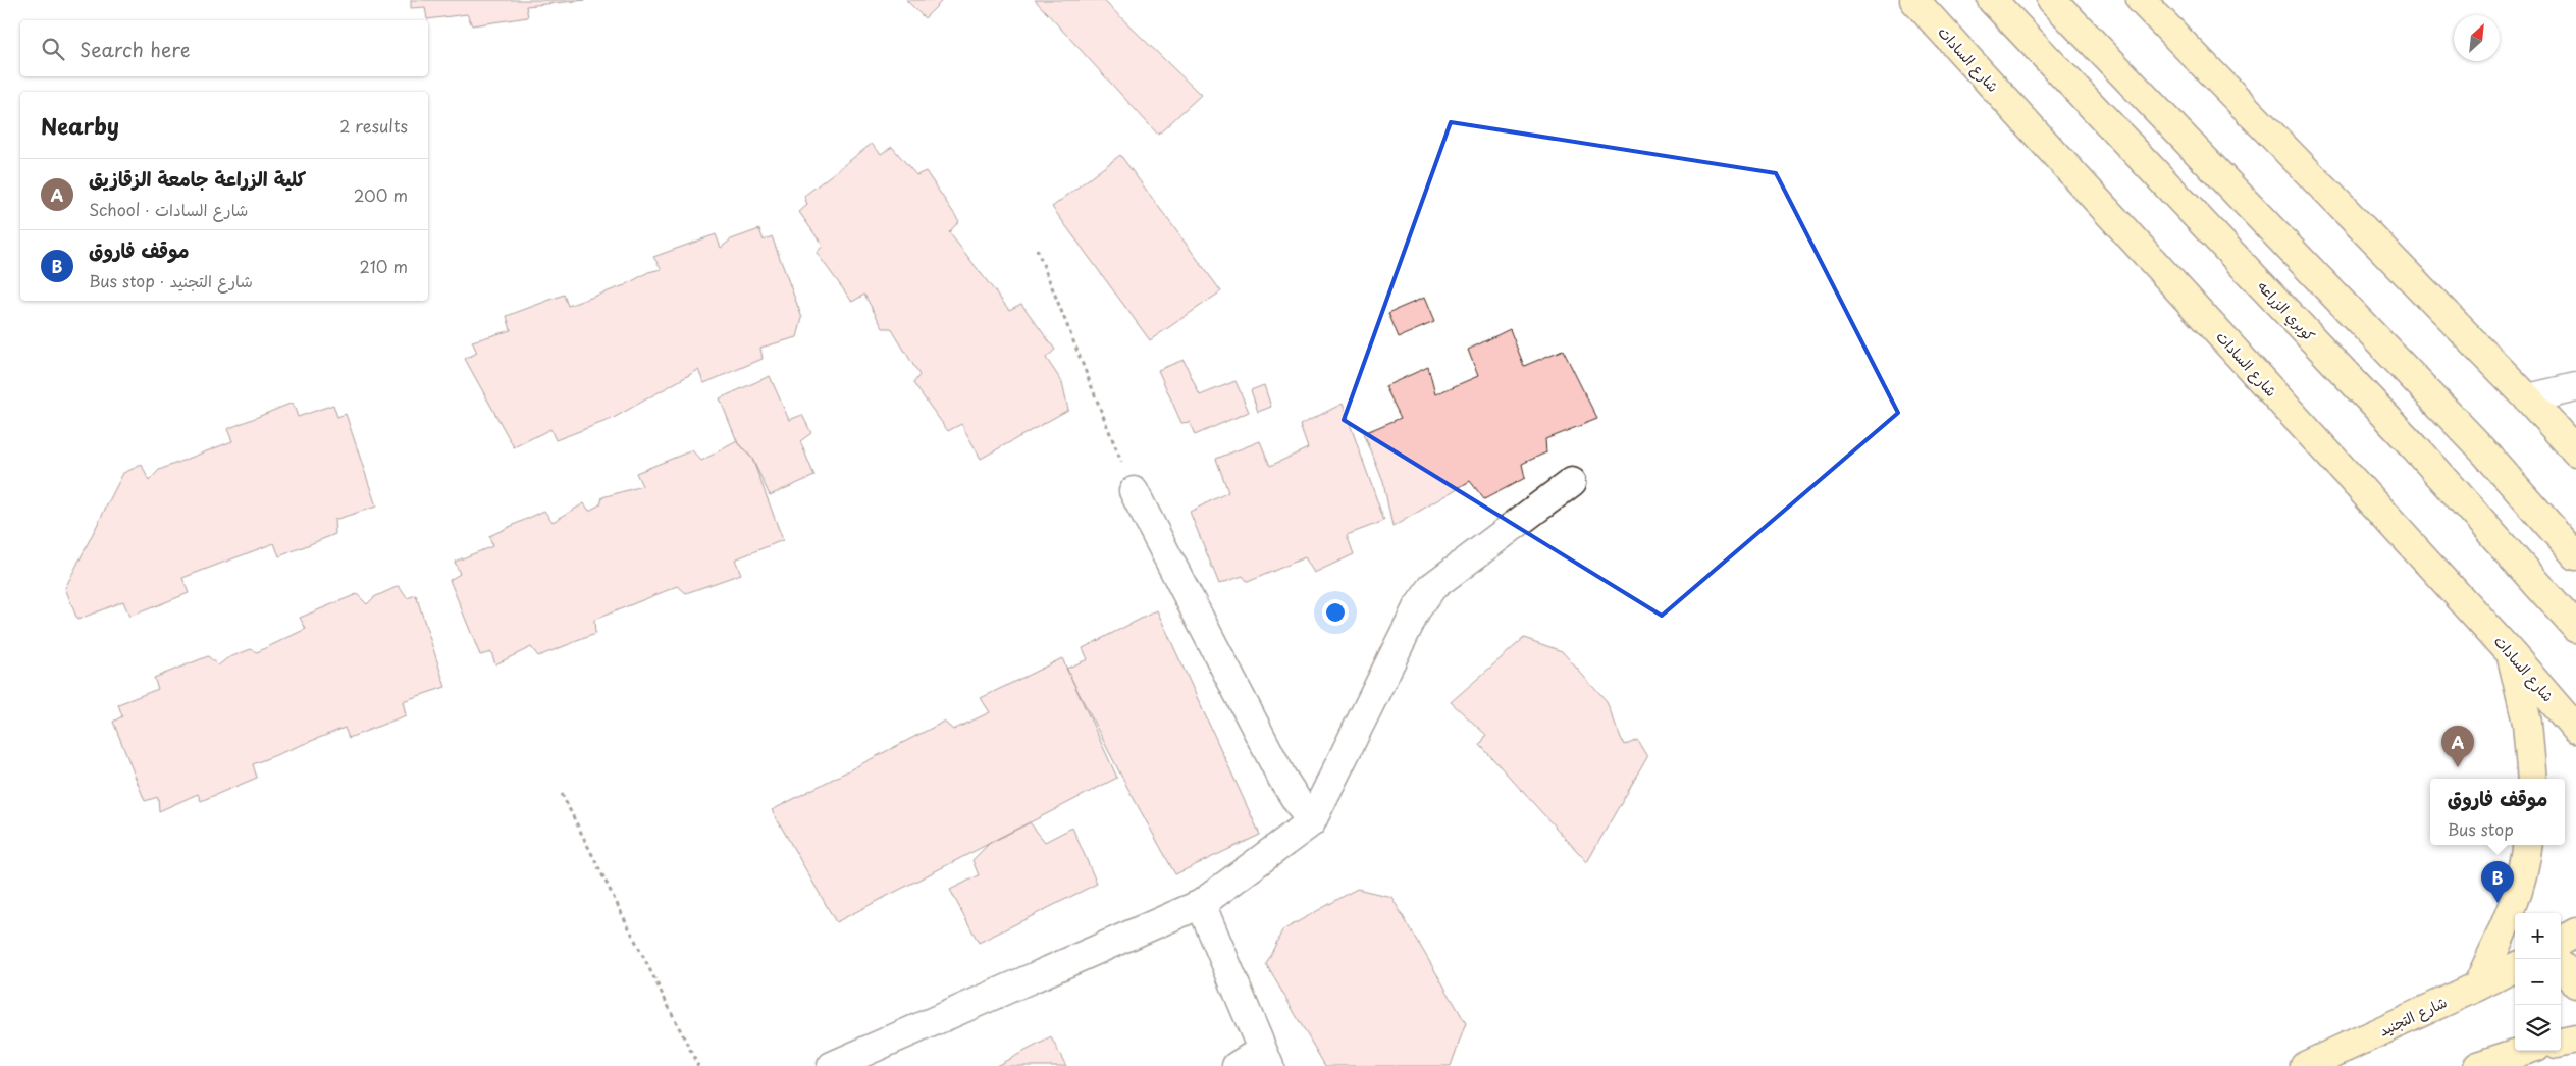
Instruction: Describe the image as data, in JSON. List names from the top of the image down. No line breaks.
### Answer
{"streets":{"highway":["شارع السادات","كوبري الزراعه","شارع التجنيد"]},"north":"top right","page":{"search":"Search here","heading":["Nearby","2 results"],"list":[{"mark":"A","name":"كلية الزراعة جامعة الزقازيق","note":"School · شارع السادات","value":"200 m"},{"mark":"B","name":"موقف فاروق","note":"Bus stop · شارع التجنيد","value":"210 m"}],"pins":["A","B"],"popup":["موقف فاروق","Bus stop"],"map_buttons":["+","−"]}}
